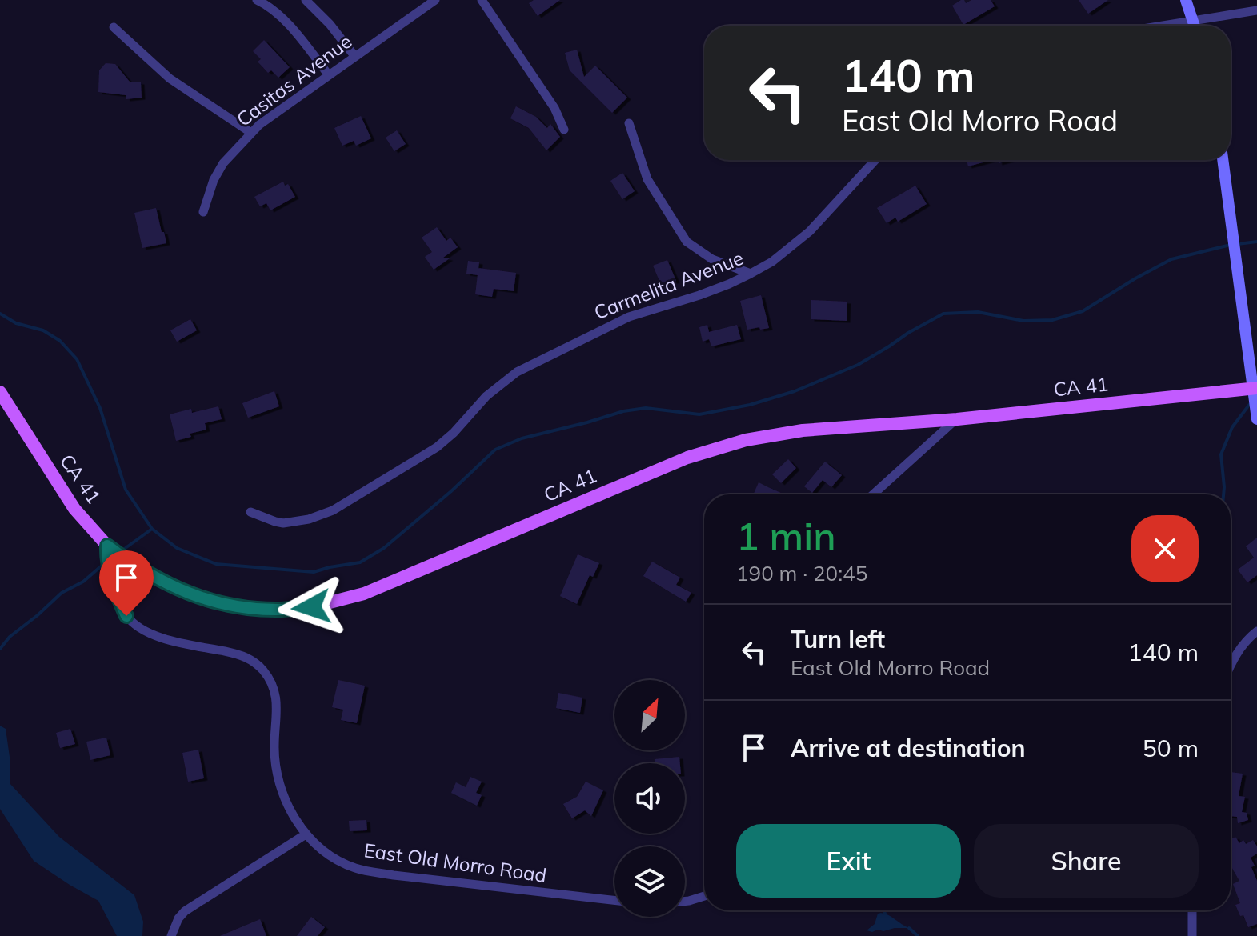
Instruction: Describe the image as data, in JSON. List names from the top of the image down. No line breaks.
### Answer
{"streets":{"main road":["CA 41"],"street":["Casitas Avenue","Carmelita Avenue","East Old Morro Road"]},"crossings":[["CA 41","East Old Morro Road"]],"north":"top right","page":{"turn":["140 m","East Old Morro Road"],"heading":["1 min","190 m · 20:45"],"list":[{"name":"Turn left","note":"East Old Morro Road","value":"140 m"},{"name":"Arrive at destination","value":"50 m"}],"buttons":["Exit","Share"]}}
